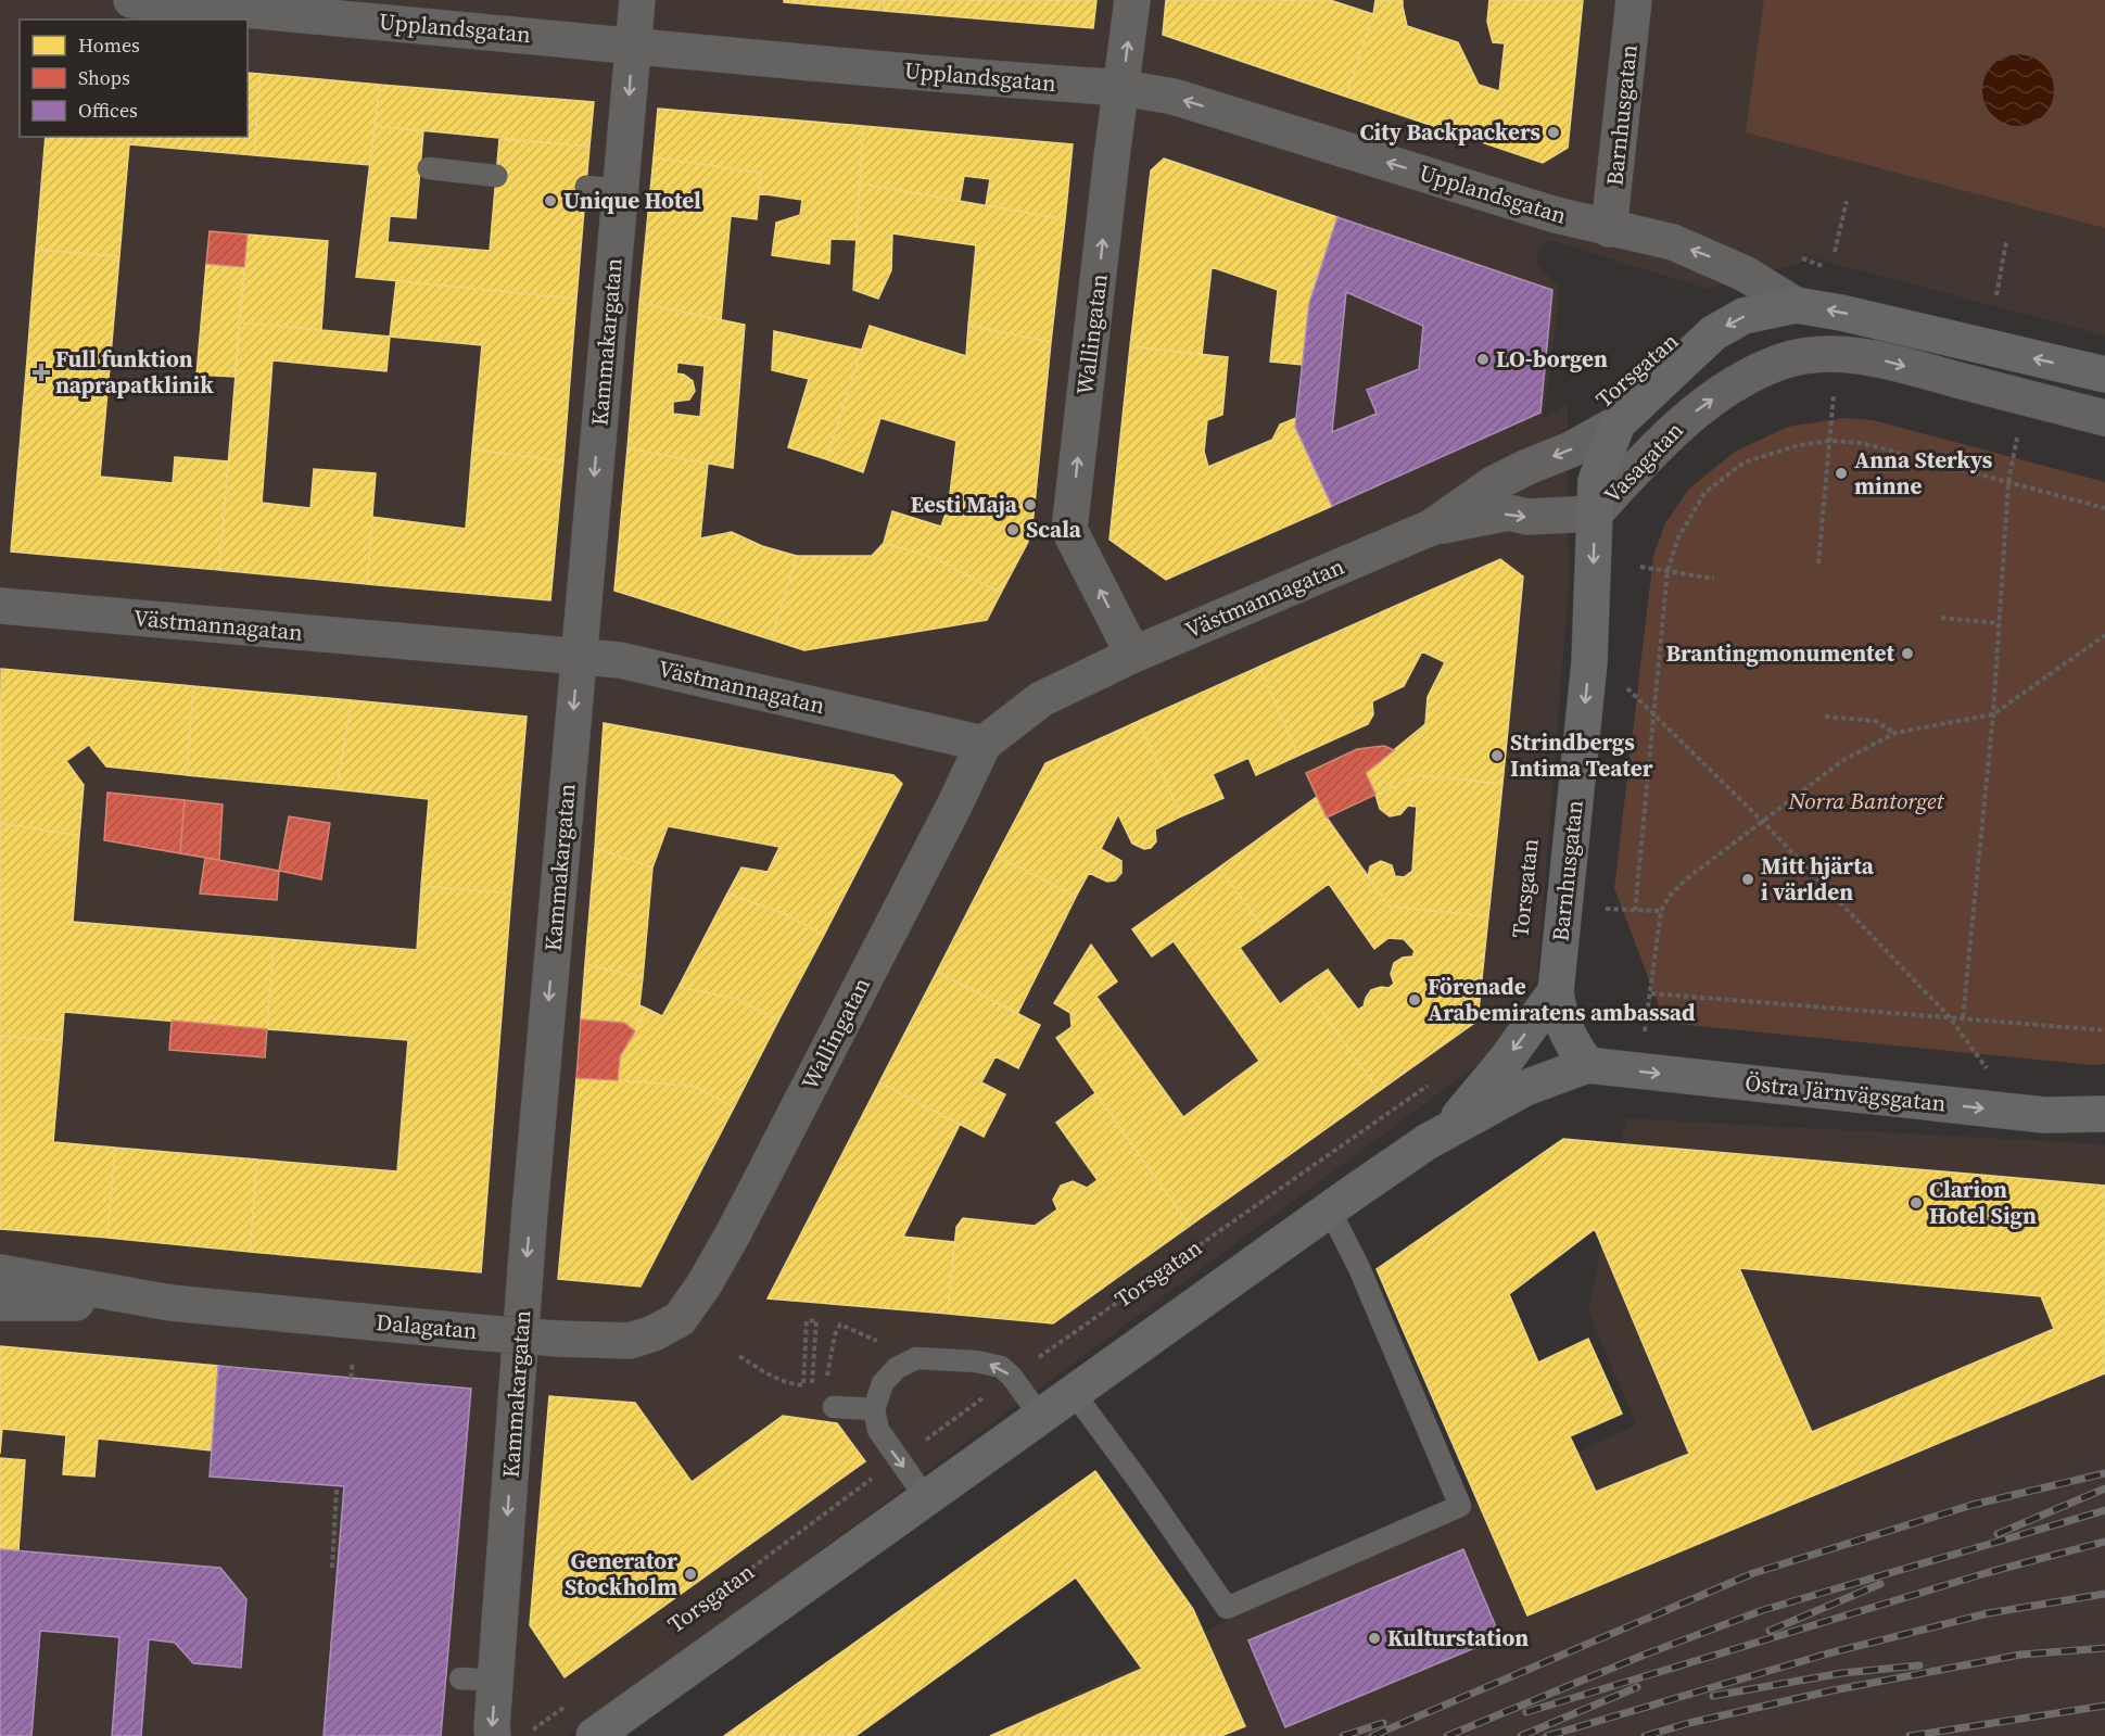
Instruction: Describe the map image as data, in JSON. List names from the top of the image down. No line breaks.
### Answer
{"streets":{"main road":["Barnhusgatan","Torsgatan","Vasagatan","Östra Järnvägsgatan"],"street":["Upplandsgatan","Wallingatan","Kammakargatan","Västmannagatan","Dalagatan"]},"crossings":[["Upplandsgatan","Barnhusgatan"],["Upplandsgatan","Wallingatan"],["Upplandsgatan","Kammakargatan"],["Upplandsgatan","Vasagatan"],["Barnhusgatan","Torsgatan"],["Barnhusgatan","Vasagatan"],["Barnhusgatan","Västmannagatan"],["Barnhusgatan","Östra Järnvägsgatan"],["Wallingatan","Västmannagatan"],["Wallingatan","Dalagatan"],["Kammakargatan","Västmannagatan"],["Torsgatan","Östra Järnvägsgatan"],["Vasagatan","Västmannagatan"]],"one_way":["Upplandsgatan","Barnhusgatan","Wallingatan","Kammakargatan","Östra Järnvägsgatan"],"parks":["Norra Bantorget"],"places":{"other":["City Backpackers","Unique Hotel","LO-borgen","Anna Sterkys minne","Eesti Maja","Scala","Brantingmonumentet","Strindbergs Intima Teater","Mitt hjärta i världen","Förenade Arabemiratens ambassad","Clarion Hotel Sign","Generator Stockholm","Kulturstation"],"health":["Full funktion naprapatklinik"]},"legend":["Homes","Shops","Offices"]}
